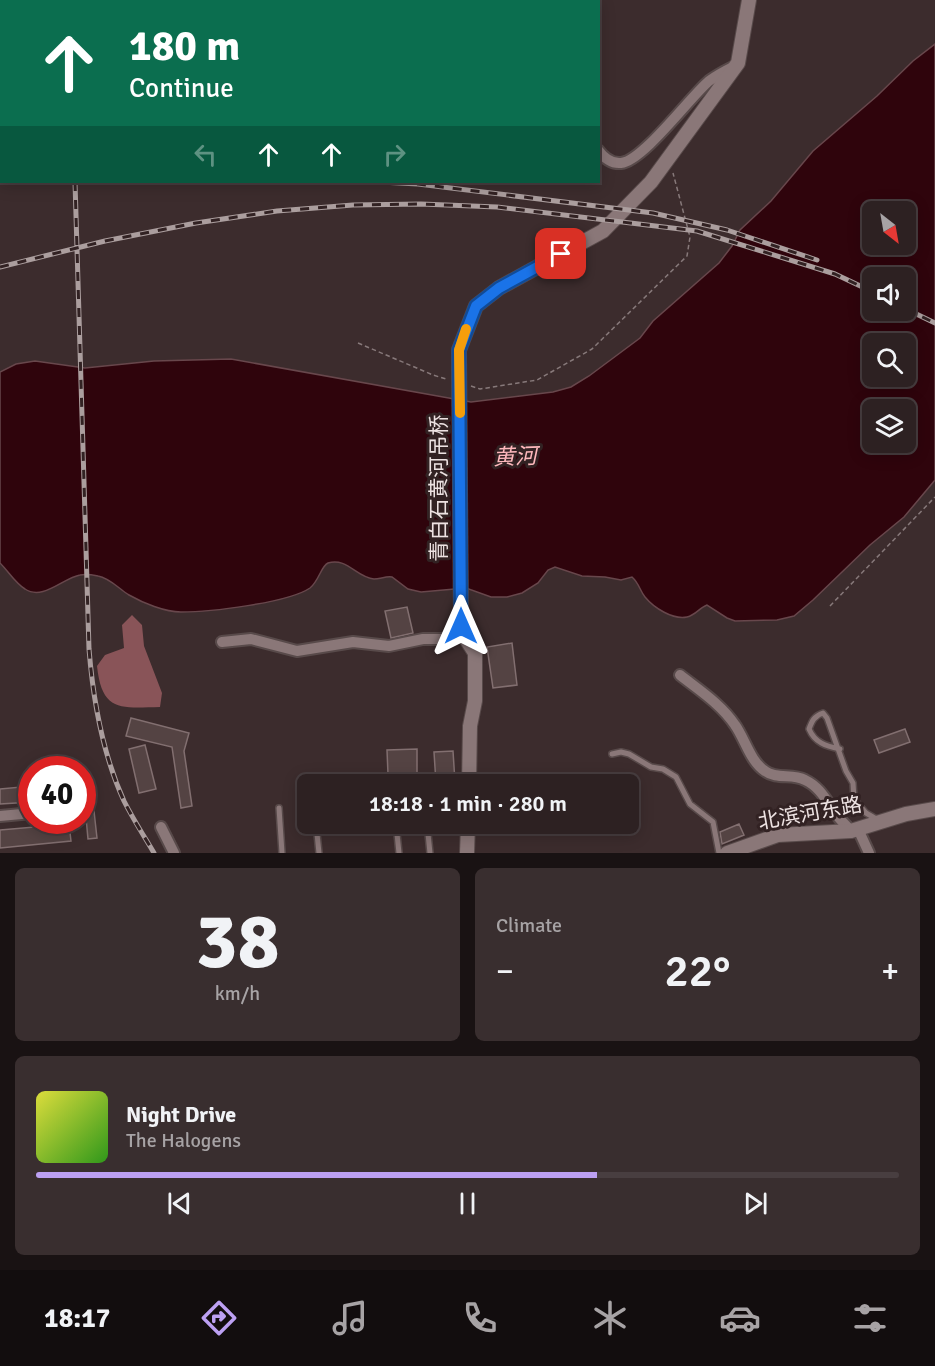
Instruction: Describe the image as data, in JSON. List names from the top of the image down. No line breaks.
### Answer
{"streets":{"street":["青白石黄河吊桥","北滨河东路"]},"water":["黄河"],"north":"bottom right","page":{"turn":["180 m","Continue"],"limit":"40","trip":"18:18 · 1 min · 280 m","tile":[["38","km/h"],"Climate"],"heat":["−","22°","+"],"song":["Night Drive","The Halogens"],"tabs":"18:17"}}
